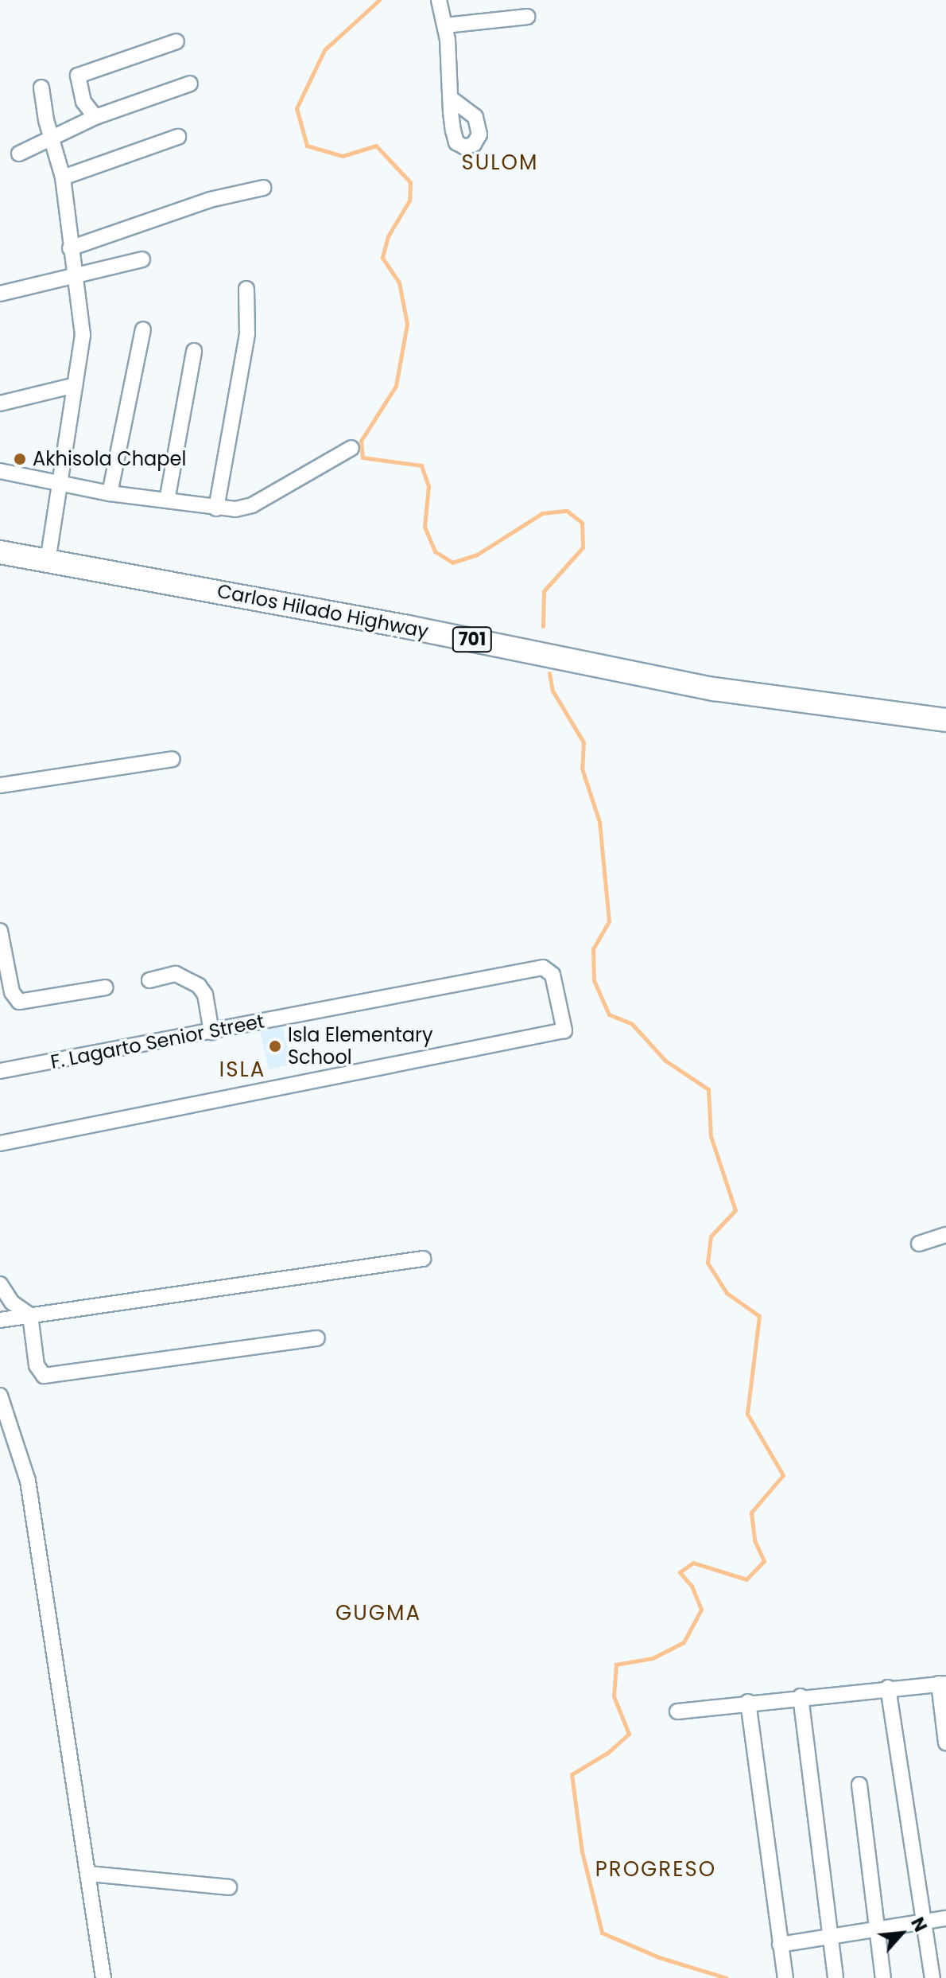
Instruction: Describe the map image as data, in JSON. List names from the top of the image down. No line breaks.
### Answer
{"streets":{"main road":["Carlos Hilado Highway","701"],"street":["F. Lagarto Senior Street"]},"districts":["SULOM","ISLA","GUGMA","PROGRESO"],"places":["Akhisola Chapel","Isla Elementary School"],"north":"top right"}
